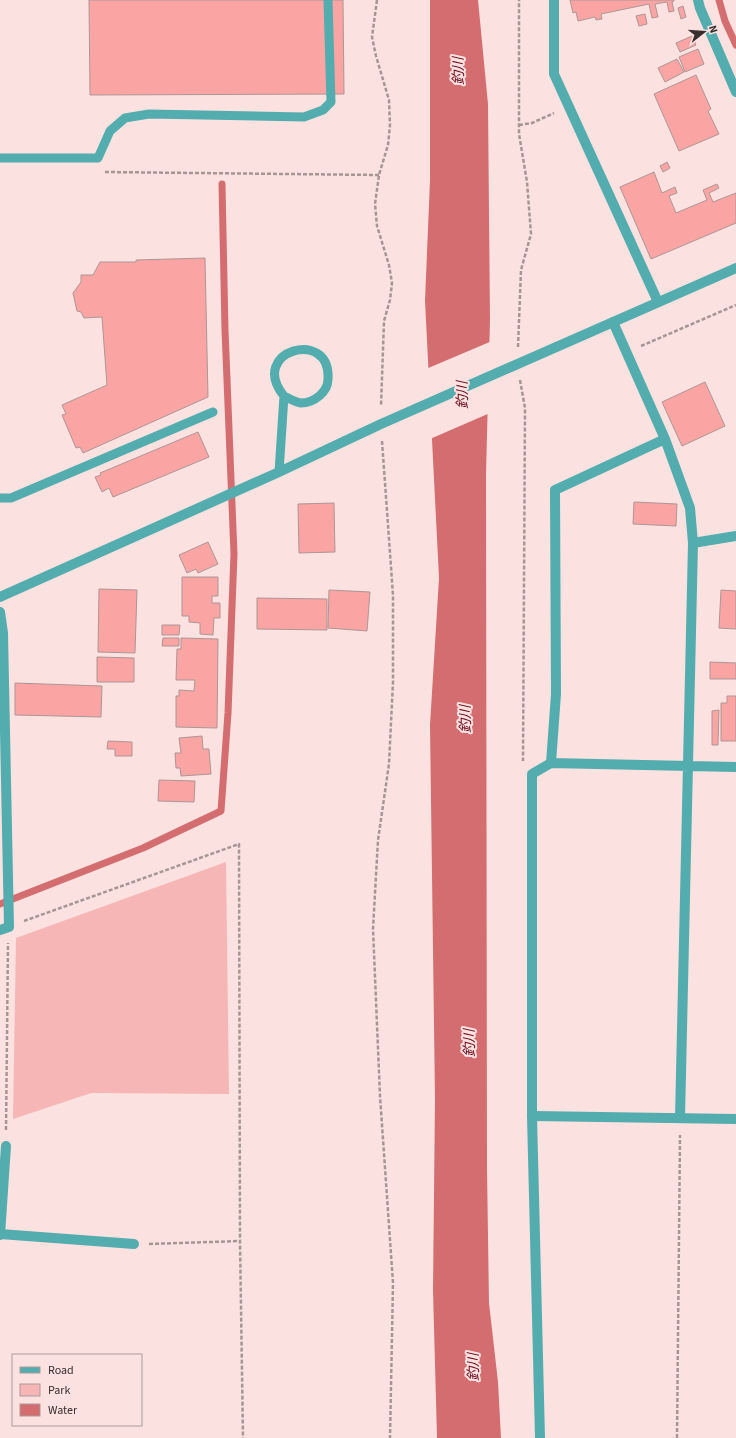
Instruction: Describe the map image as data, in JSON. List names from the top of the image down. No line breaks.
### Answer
{"water":["釣川"],"legend":["Road","Park","Water"],"north":"right"}
